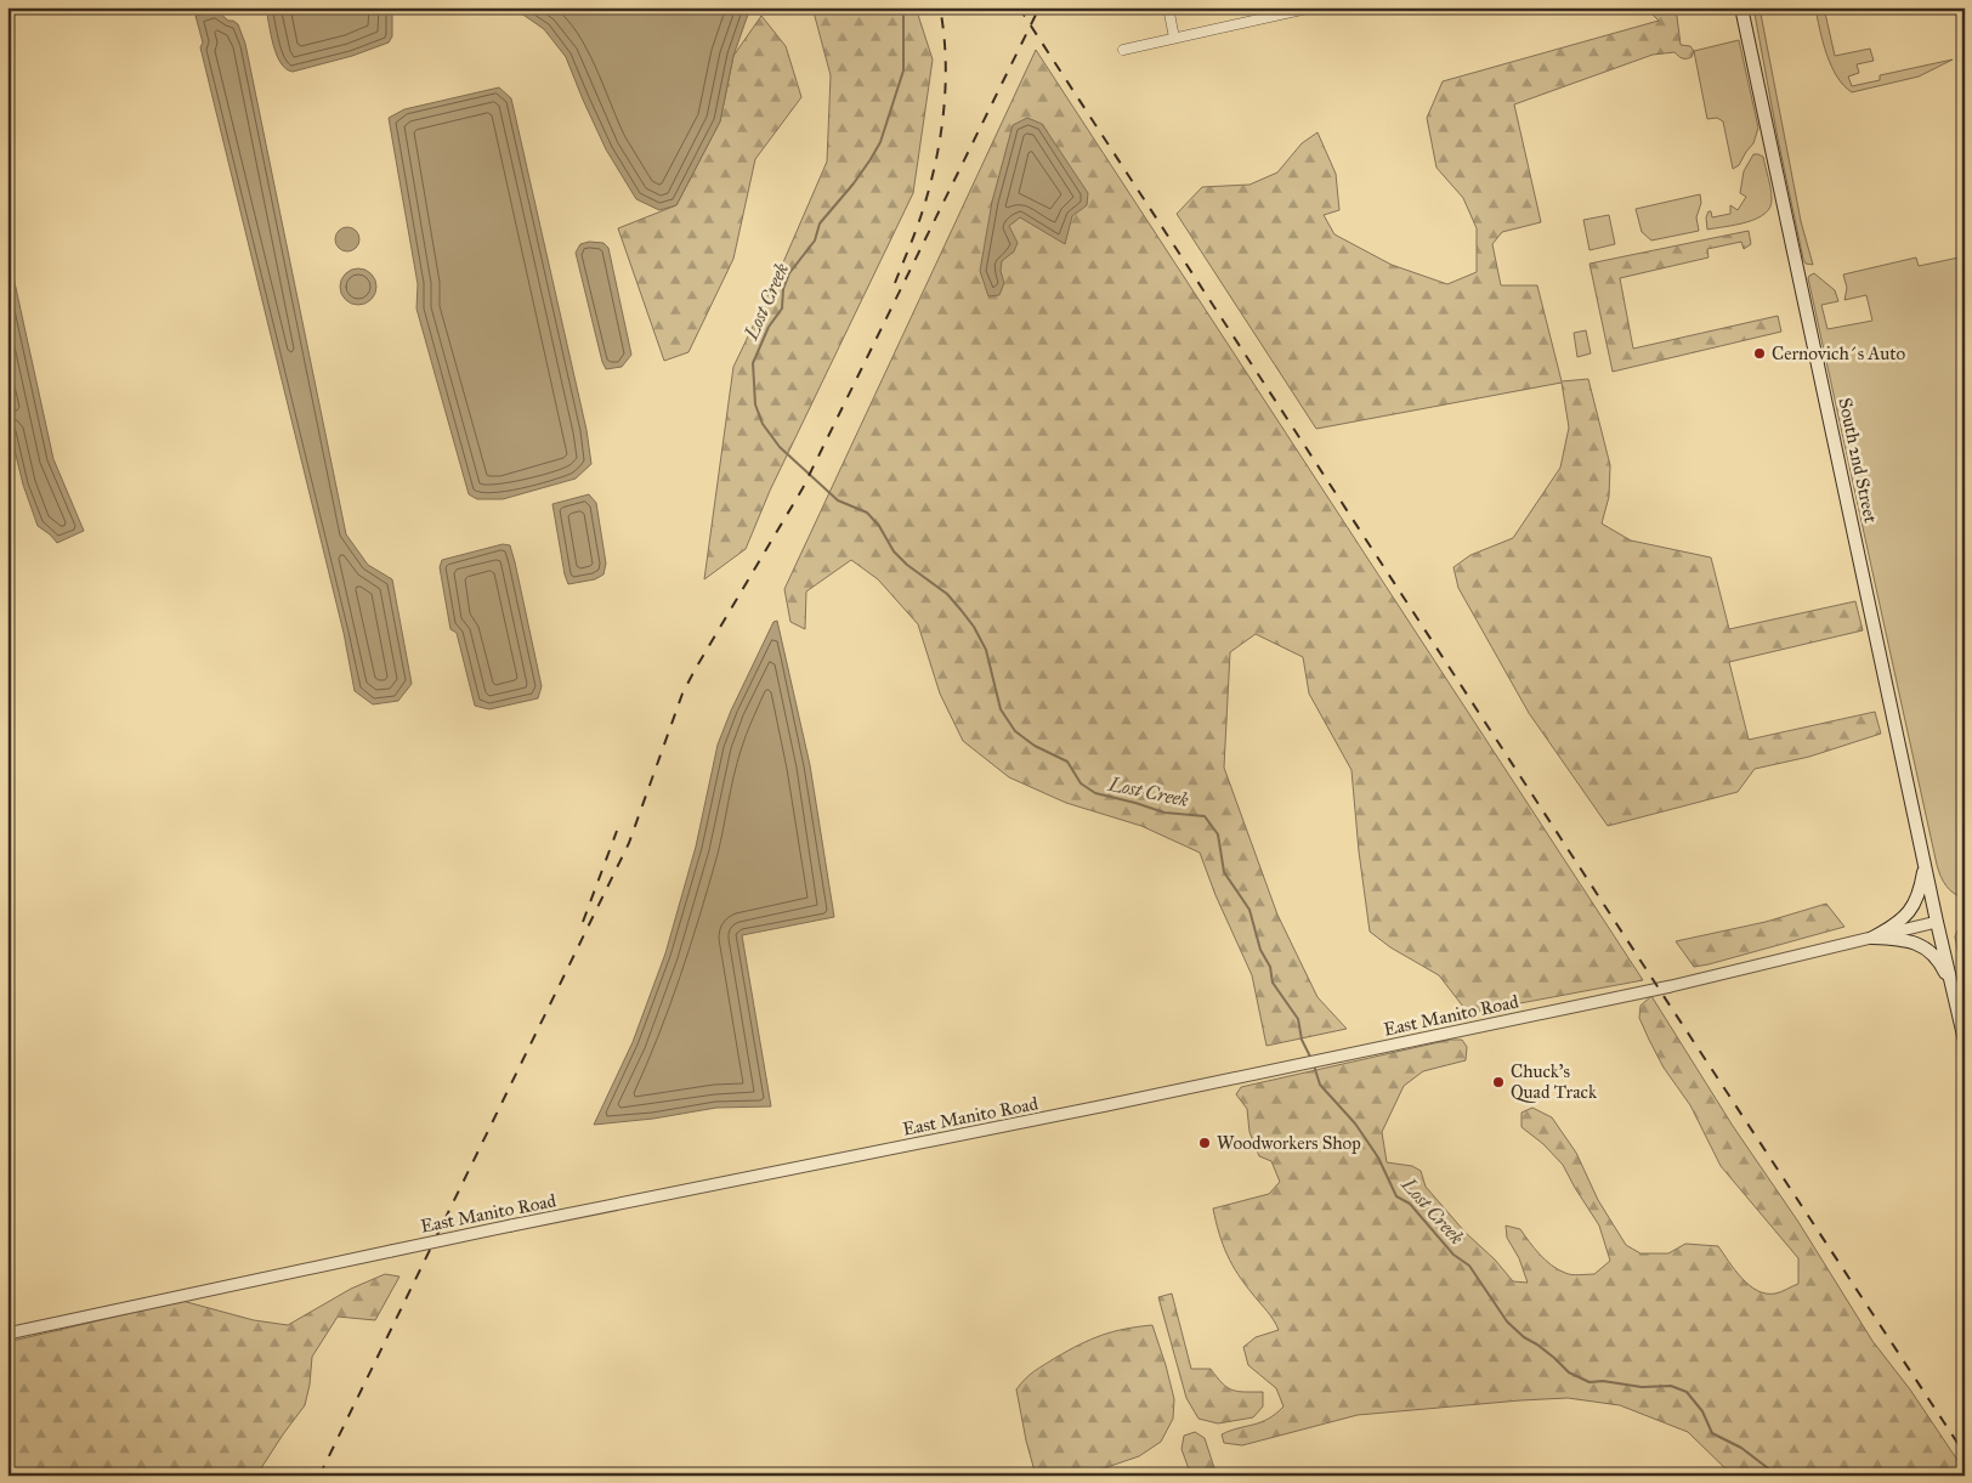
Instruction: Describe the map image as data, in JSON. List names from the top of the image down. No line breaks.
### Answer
{"streets":{"main road":["South 2nd Street"],"street":["East Manito Road"]},"crossings":[["South 2nd Street","East Manito Road"]],"water":["Lost Creek"],"places":["Cernovich´s Auto","Chuck's Quad Track","Woodworkers Shop"]}
